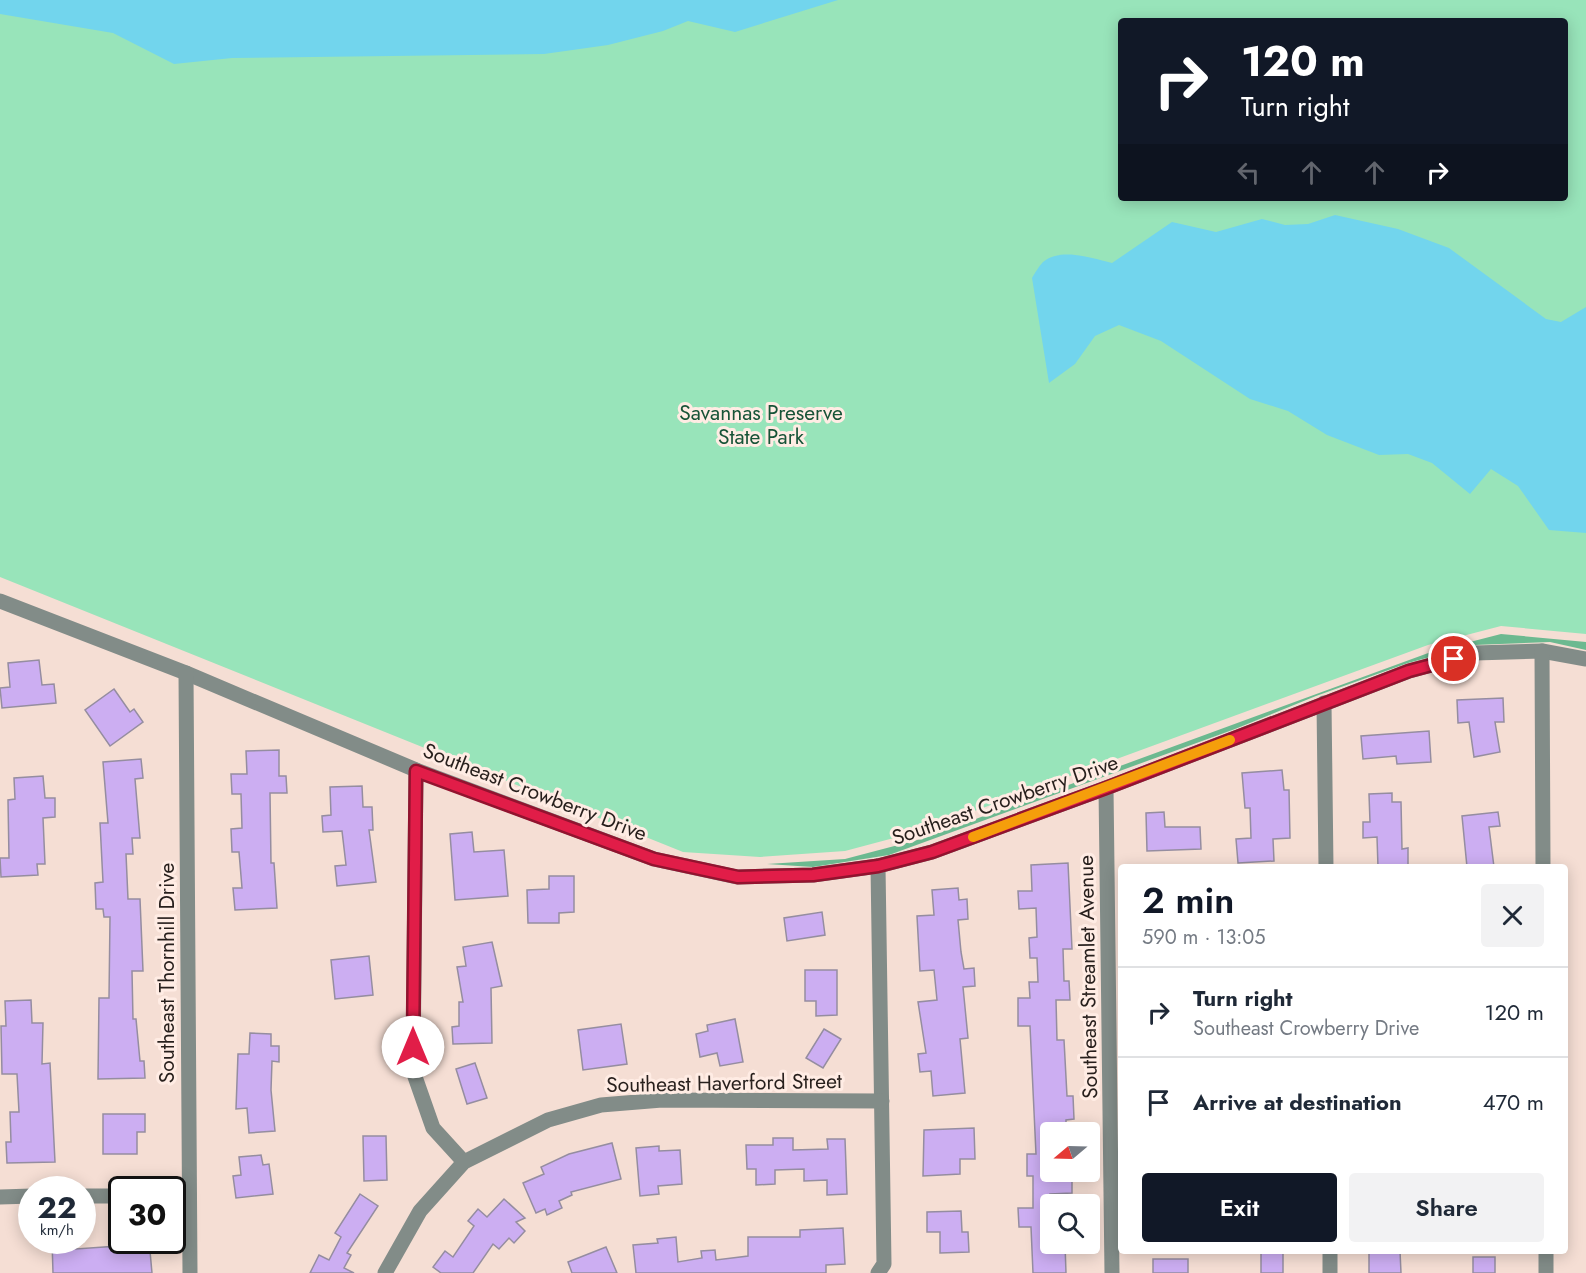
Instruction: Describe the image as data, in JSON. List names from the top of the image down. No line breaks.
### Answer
{"streets":{"street":["Southeast Crowberry Drive","Southeast Thornhill Drive","Southeast Streamlet Avenue","Southeast Haverford Street"]},"crossings":[["Southeast Crowberry Drive","Southeast Thornhill Drive"],["Southeast Crowberry Drive","Southeast Streamlet Avenue"]],"parks":["Savannas Preserve State Park"],"north":"left","page":{"turn":["120 m","Turn right"],"heading":["2 min","590 m · 13:05"],"list":[{"name":"Turn right","note":"Southeast Crowberry Drive","value":"120 m"},{"name":"Arrive at destination","value":"470 m"}],"buttons":["Exit","Share"],"speed":"22 km/h","limit":"30"}}
